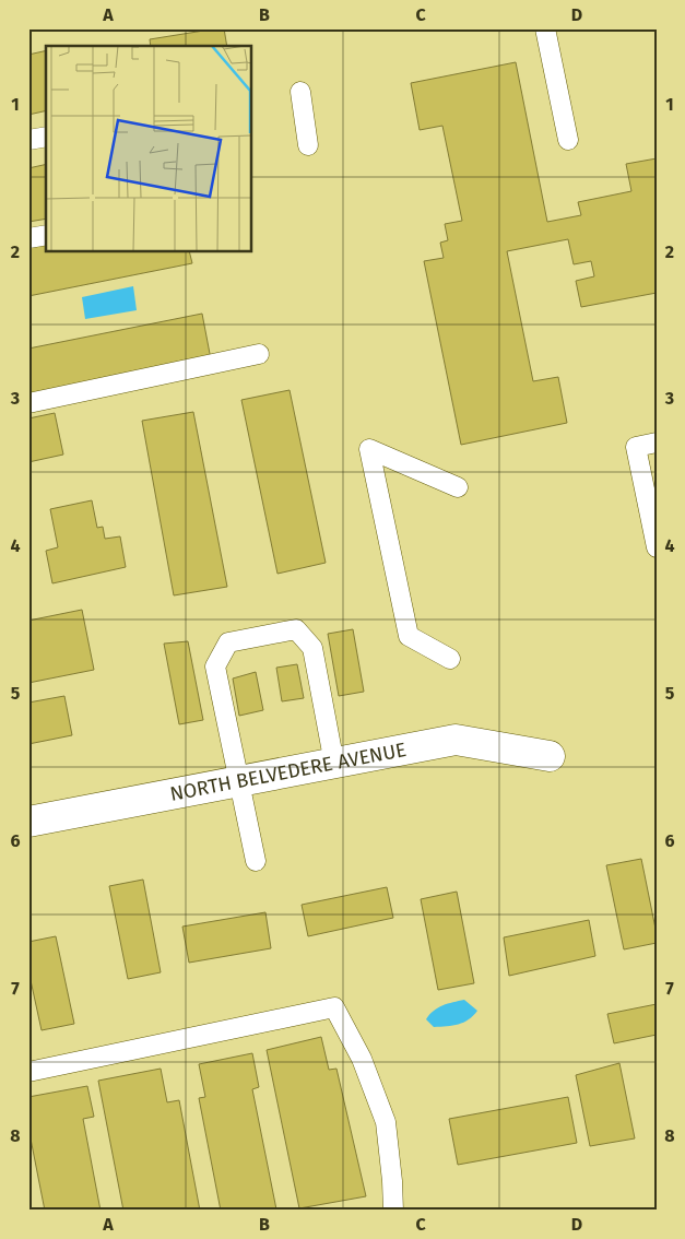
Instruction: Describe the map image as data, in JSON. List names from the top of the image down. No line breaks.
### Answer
{"streets":{"street":["NORTH BELVEDERE AVENUE"]},"grid":{"columns":["A","B","C","D"],"rows":["1","2","3","4","5","6","7","8"]}}
